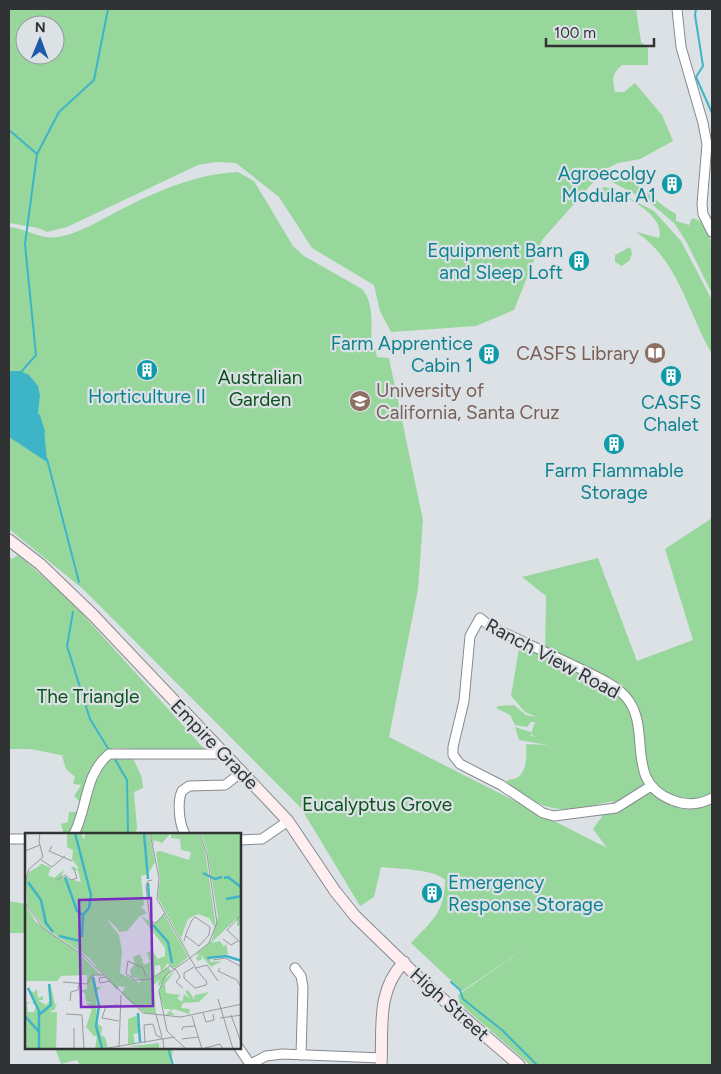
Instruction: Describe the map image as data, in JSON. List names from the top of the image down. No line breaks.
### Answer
{"streets":{"main road":["Empire Grade","High Street"],"street":["Ranch View Road"]},"crossings":[["Empire Grade","High Street"]],"parks":["Australian Garden","The Triangle","Eucalyptus Grove"],"places":{"building":["Agroecolgy Modular A1","Equipment Barn and Sleep Loft","Farm Apprentice Cabin 1","Horticulture II","CASFS Chalet","Farm Flammable Storage","Emergency Response Storage"],"library":["CASFS Library"],"school or university":["University of California, Santa Cruz"]},"scale_bar":"100 m","north":"top"}
